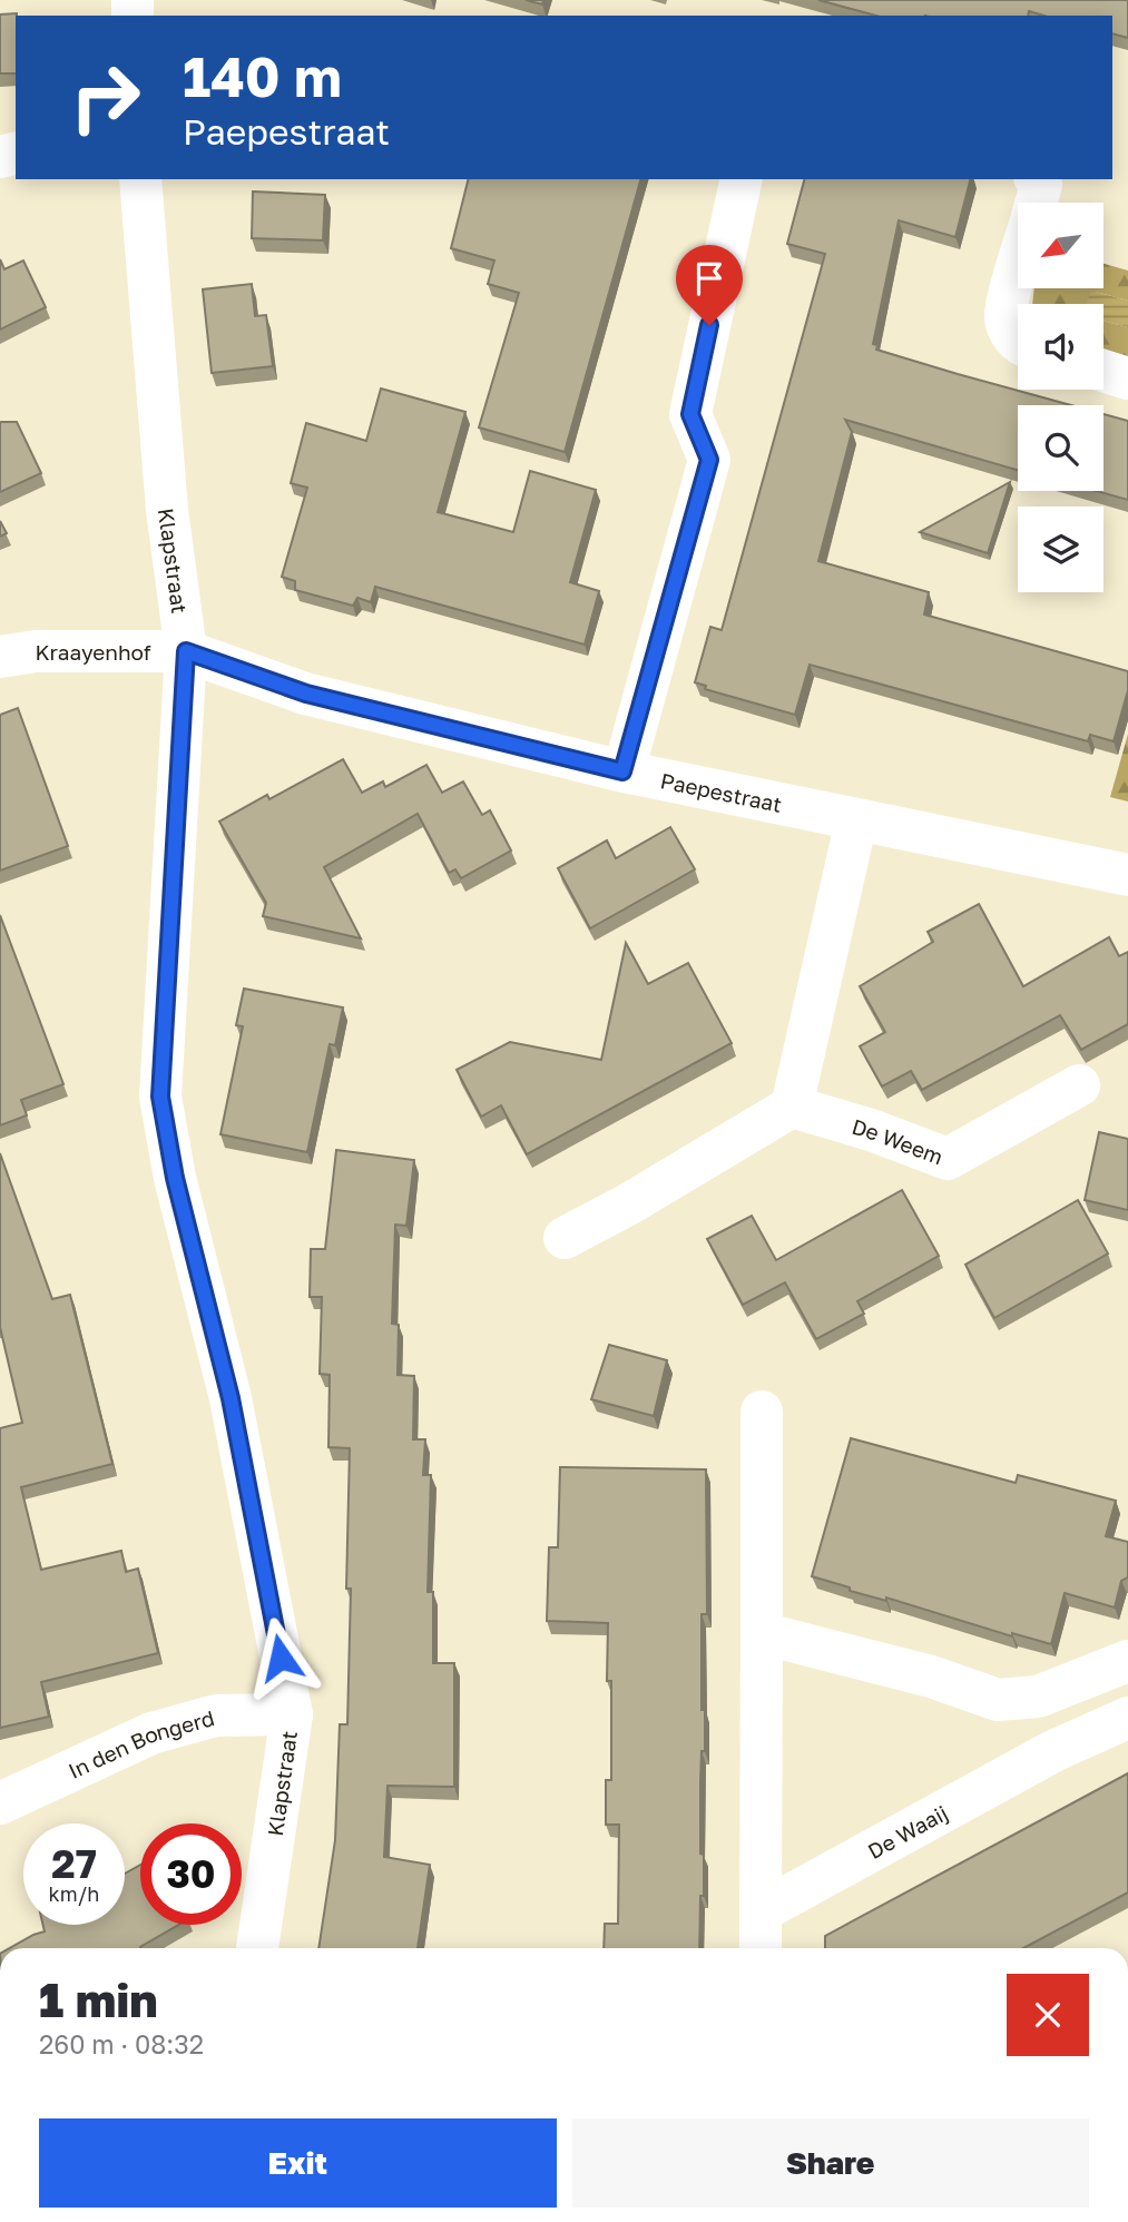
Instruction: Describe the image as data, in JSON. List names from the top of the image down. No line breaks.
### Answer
{"streets":{"street":["Klapstraat","Kraayenhof","Paepestraat","De Weem","In den Bongerd","De Waaij"]},"crossings":[["Klapstraat","Kraayenhof"],["Klapstraat","Paepestraat"],["Klapstraat","In den Bongerd"],["Kraayenhof","Paepestraat"]],"north":"bottom left","page":{"turn":["140 m","Paepestraat"],"speed":"27 km/h","limit":"30","heading":["1 min","260 m · 08:32"],"buttons":["Exit","Share"]}}
